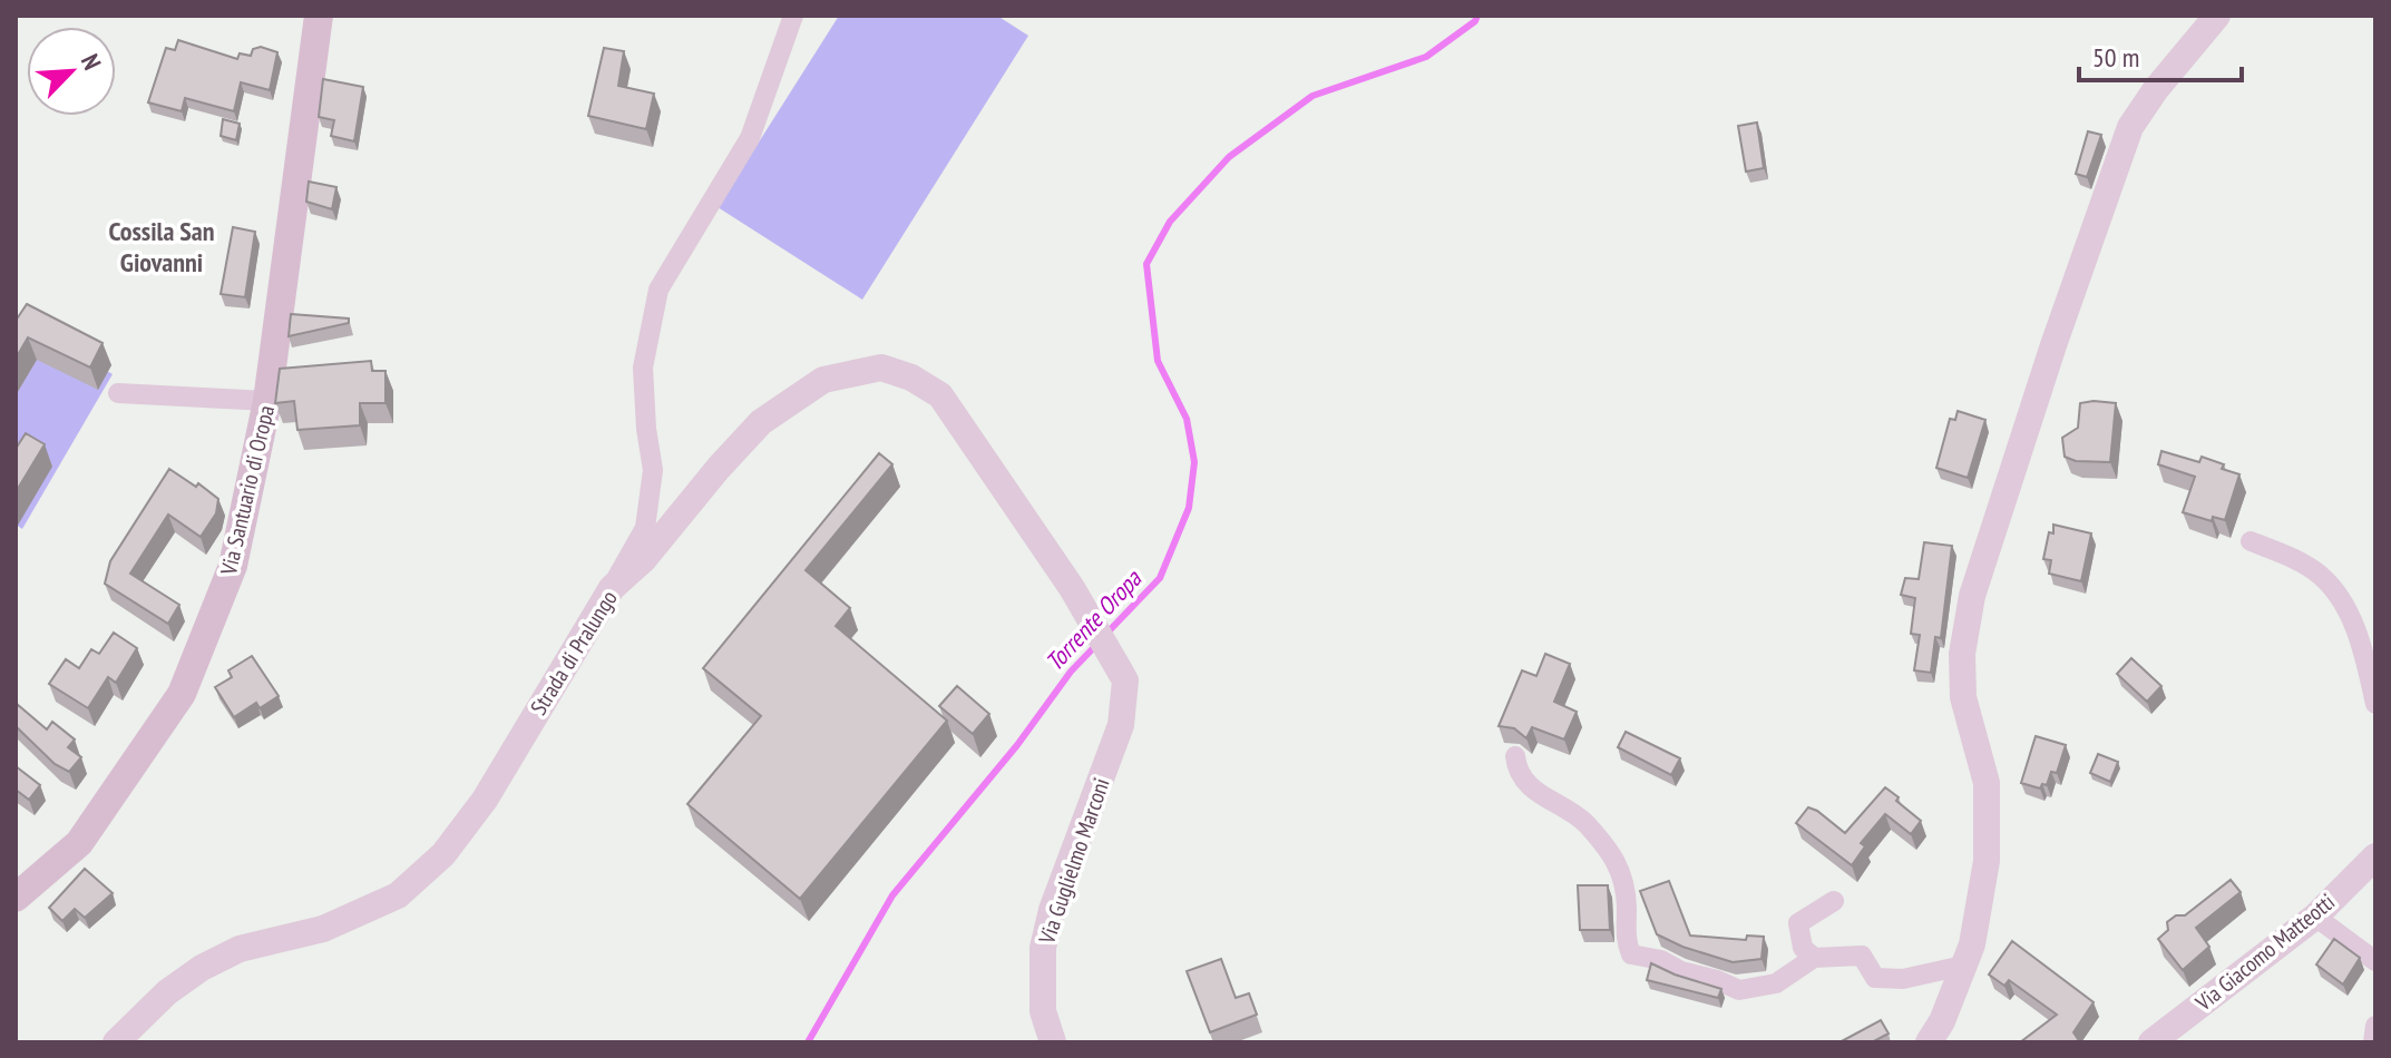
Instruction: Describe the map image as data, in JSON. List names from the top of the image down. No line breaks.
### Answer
{"streets":{"main road":["Via Santuario di Oropa"],"street":["Strada di Pralungo","Via Guglielmo Marconi","Via Giacomo Matteotti"]},"crossings":[["Strada di Pralungo","Via Guglielmo Marconi"]],"districts":["Cossila San Giovanni"],"water":["Torrente Oropa"],"scale_bar":"50 m","north":"top right"}
